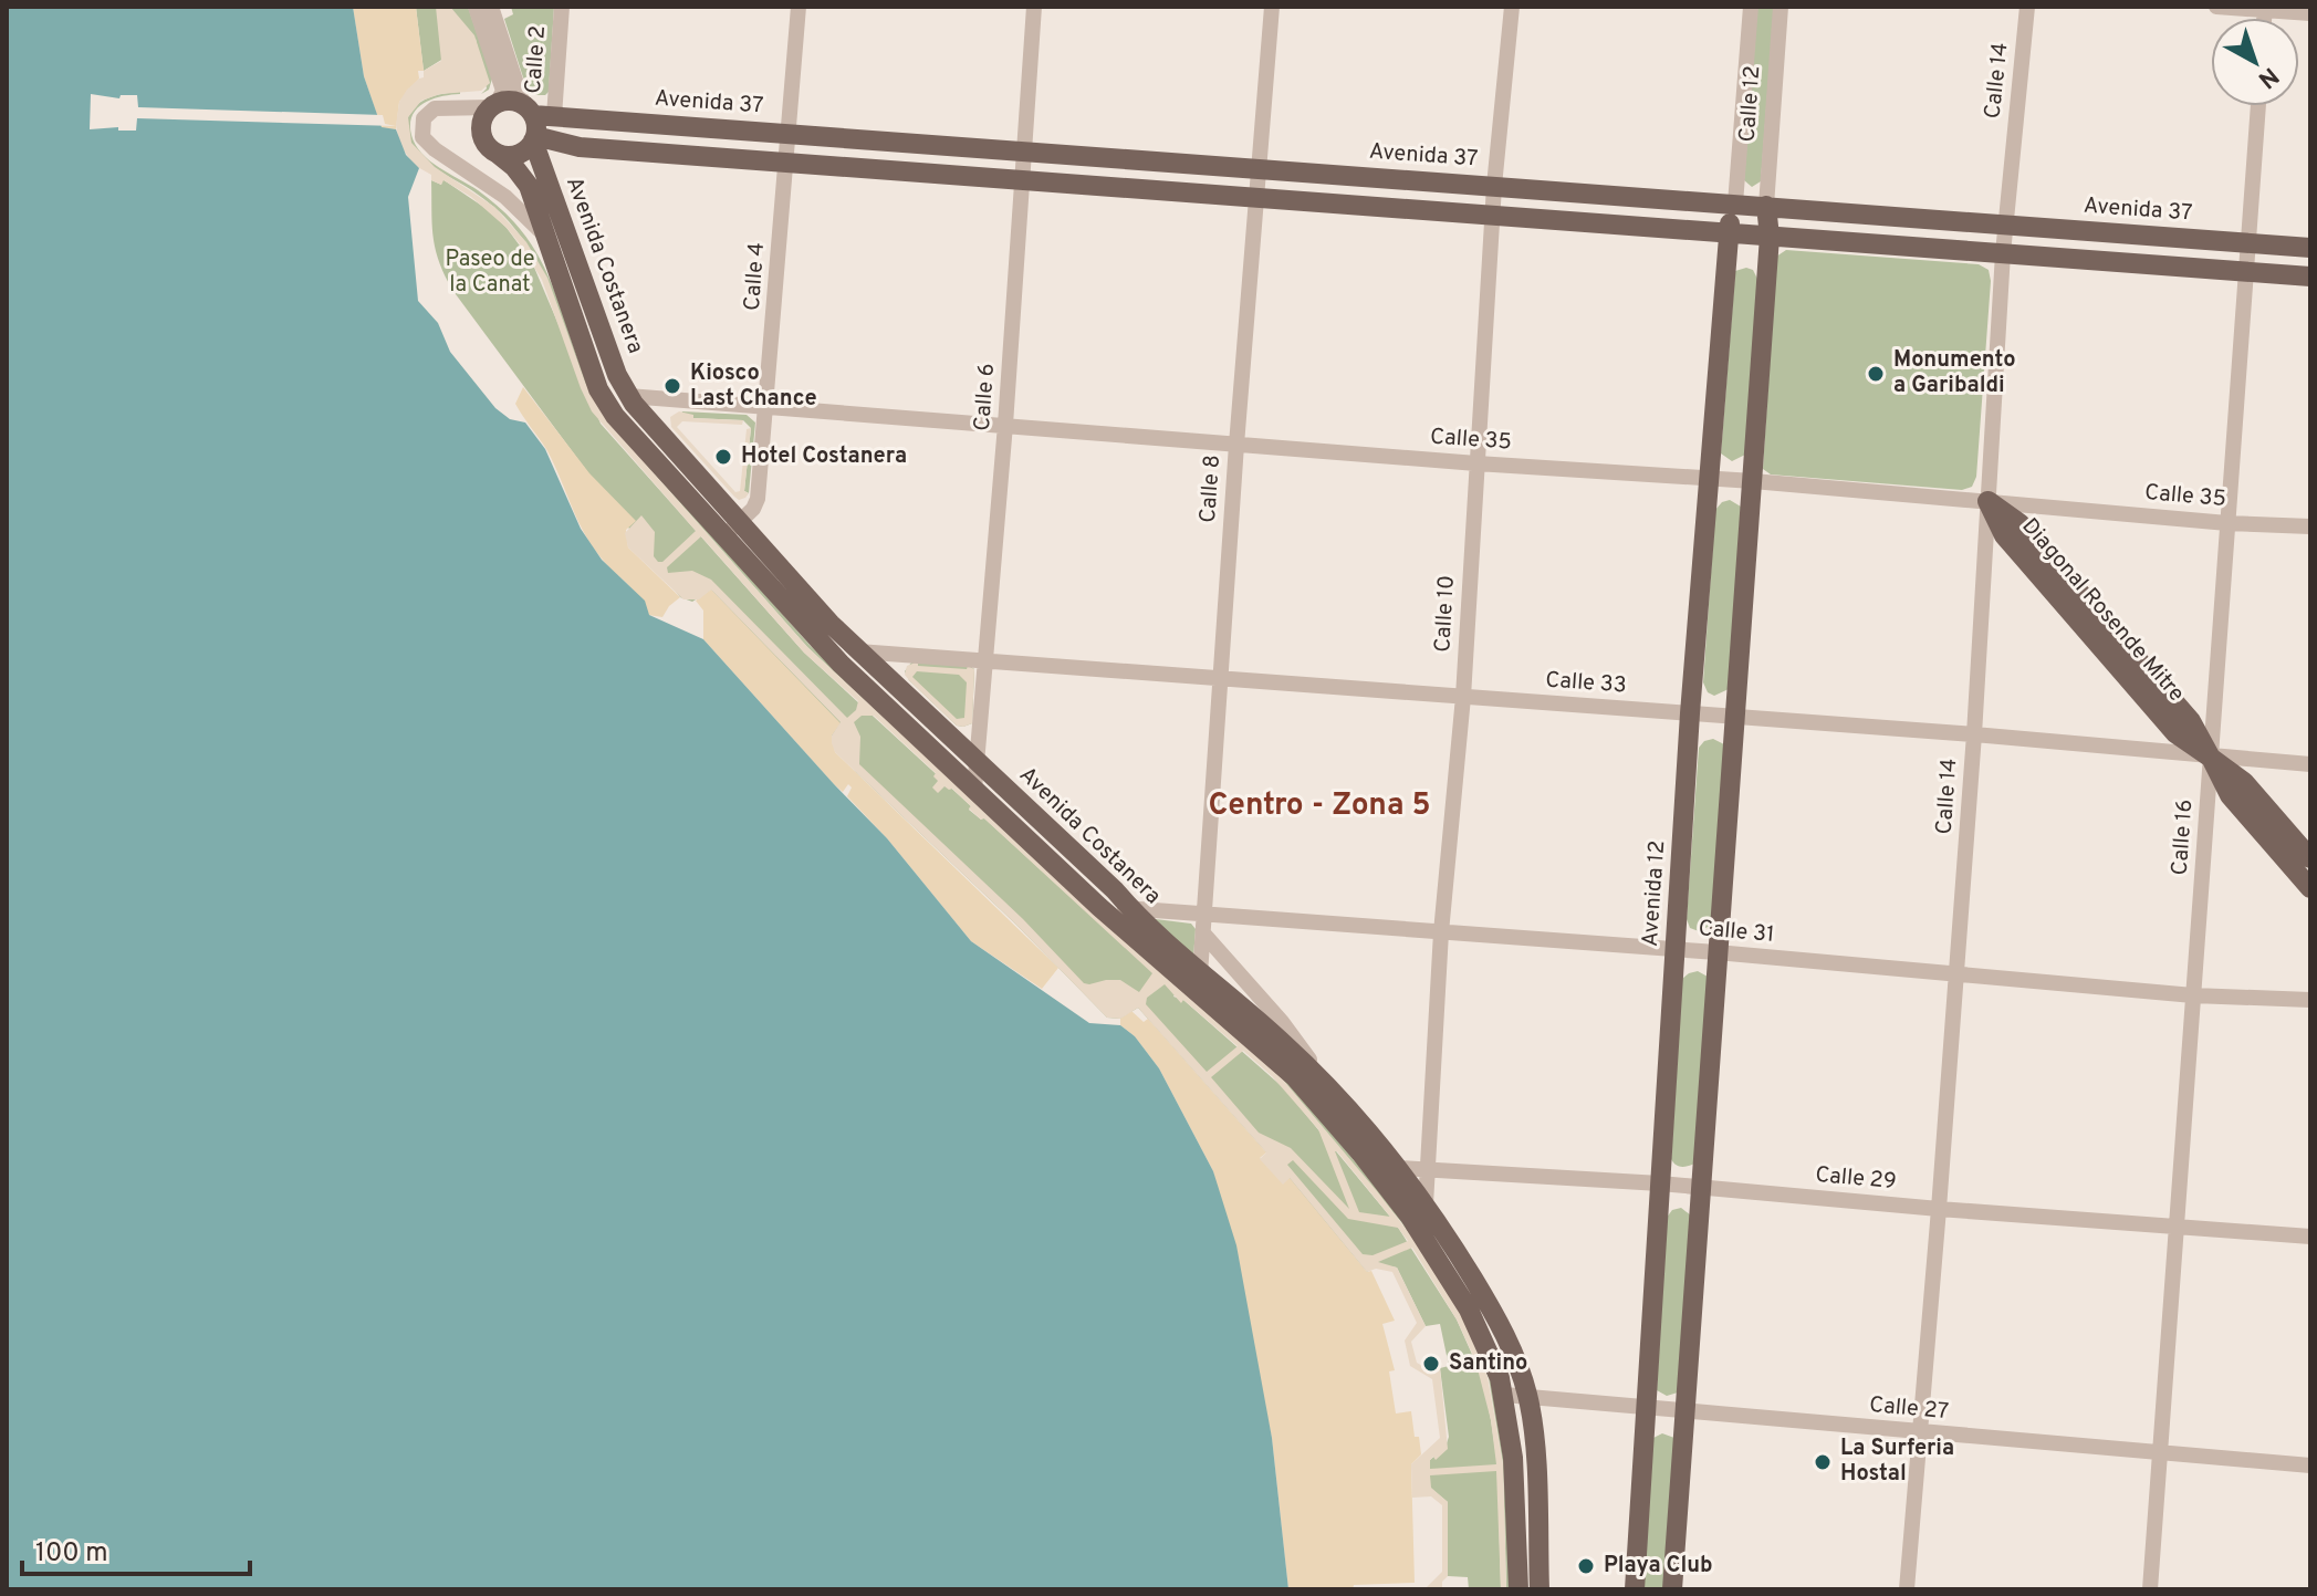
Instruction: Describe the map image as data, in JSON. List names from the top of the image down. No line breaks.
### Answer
{"streets":{"main road":["Avenida 37","Avenida Costanera","Diagonal Rosende Mitre","Avenida 12"],"street":["Calle 2","Calle 14","Calle 12","Calle 4","Calle 6","Calle 35","Calle 8","Calle 10","Calle 33","Calle 16","Calle 31","Calle 29","Calle 27"]},"crossings":[["Calle 2","Avenida 37"],["Calle 14","Avenida 37"],["Calle 14","Calle 35"],["Calle 14","Diagonal Rosende Mitre"],["Calle 14","Calle 33"],["Calle 14","Calle 31"],["Calle 14","Calle 29"],["Calle 14","Calle 27"],["Avenida 37","Calle 12"],["Avenida 37","Avenida Costanera"],["Avenida 37","Calle 4"],["Avenida 37","Calle 6"],["Avenida 37","Calle 8"],["Avenida 37","Calle 10"],["Avenida 37","Calle 16"],["Avenida 37","Avenida 12"],["Calle 12","Avenida 12"],["Avenida Costanera","Calle 4"],["Avenida Costanera","Calle 6"],["Avenida Costanera","Calle 35"],["Avenida Costanera","Calle 8"],["Avenida Costanera","Calle 10"],["Avenida Costanera","Calle 33"],["Avenida Costanera","Calle 31"],["Avenida Costanera","Calle 29"],["Avenida Costanera","Calle 27"],["Calle 4","Calle 35"],["Calle 6","Calle 35"],["Calle 6","Calle 33"],["Calle 35","Calle 8"],["Calle 35","Diagonal Rosende Mitre"],["Calle 35","Calle 10"],["Calle 35","Calle 16"],["Calle 35","Avenida 12"],["Calle 8","Calle 33"],["Calle 8","Calle 31"],["Diagonal Rosende Mitre","Calle 33"],["Diagonal Rosende Mitre","Calle 16"],["Calle 10","Calle 33"],["Calle 10","Calle 31"],["Calle 10","Calle 29"],["Calle 33","Calle 16"],["Calle 33","Avenida 12"],["Calle 16","Calle 31"],["Calle 16","Calle 29"],["Calle 16","Calle 27"],["Avenida 12","Calle 31"],["Avenida 12","Calle 29"],["Avenida 12","Calle 27"]],"districts":["Centro - Zona 5"],"parks":["Paseo de la Canat"],"places":["Monumento a Garibaldi","Kiosco Last Chance","Hotel Costanera","Santino","La Surferia Hostal","Playa Club"],"scale_bar":"100 m","north":"bottom right"}
